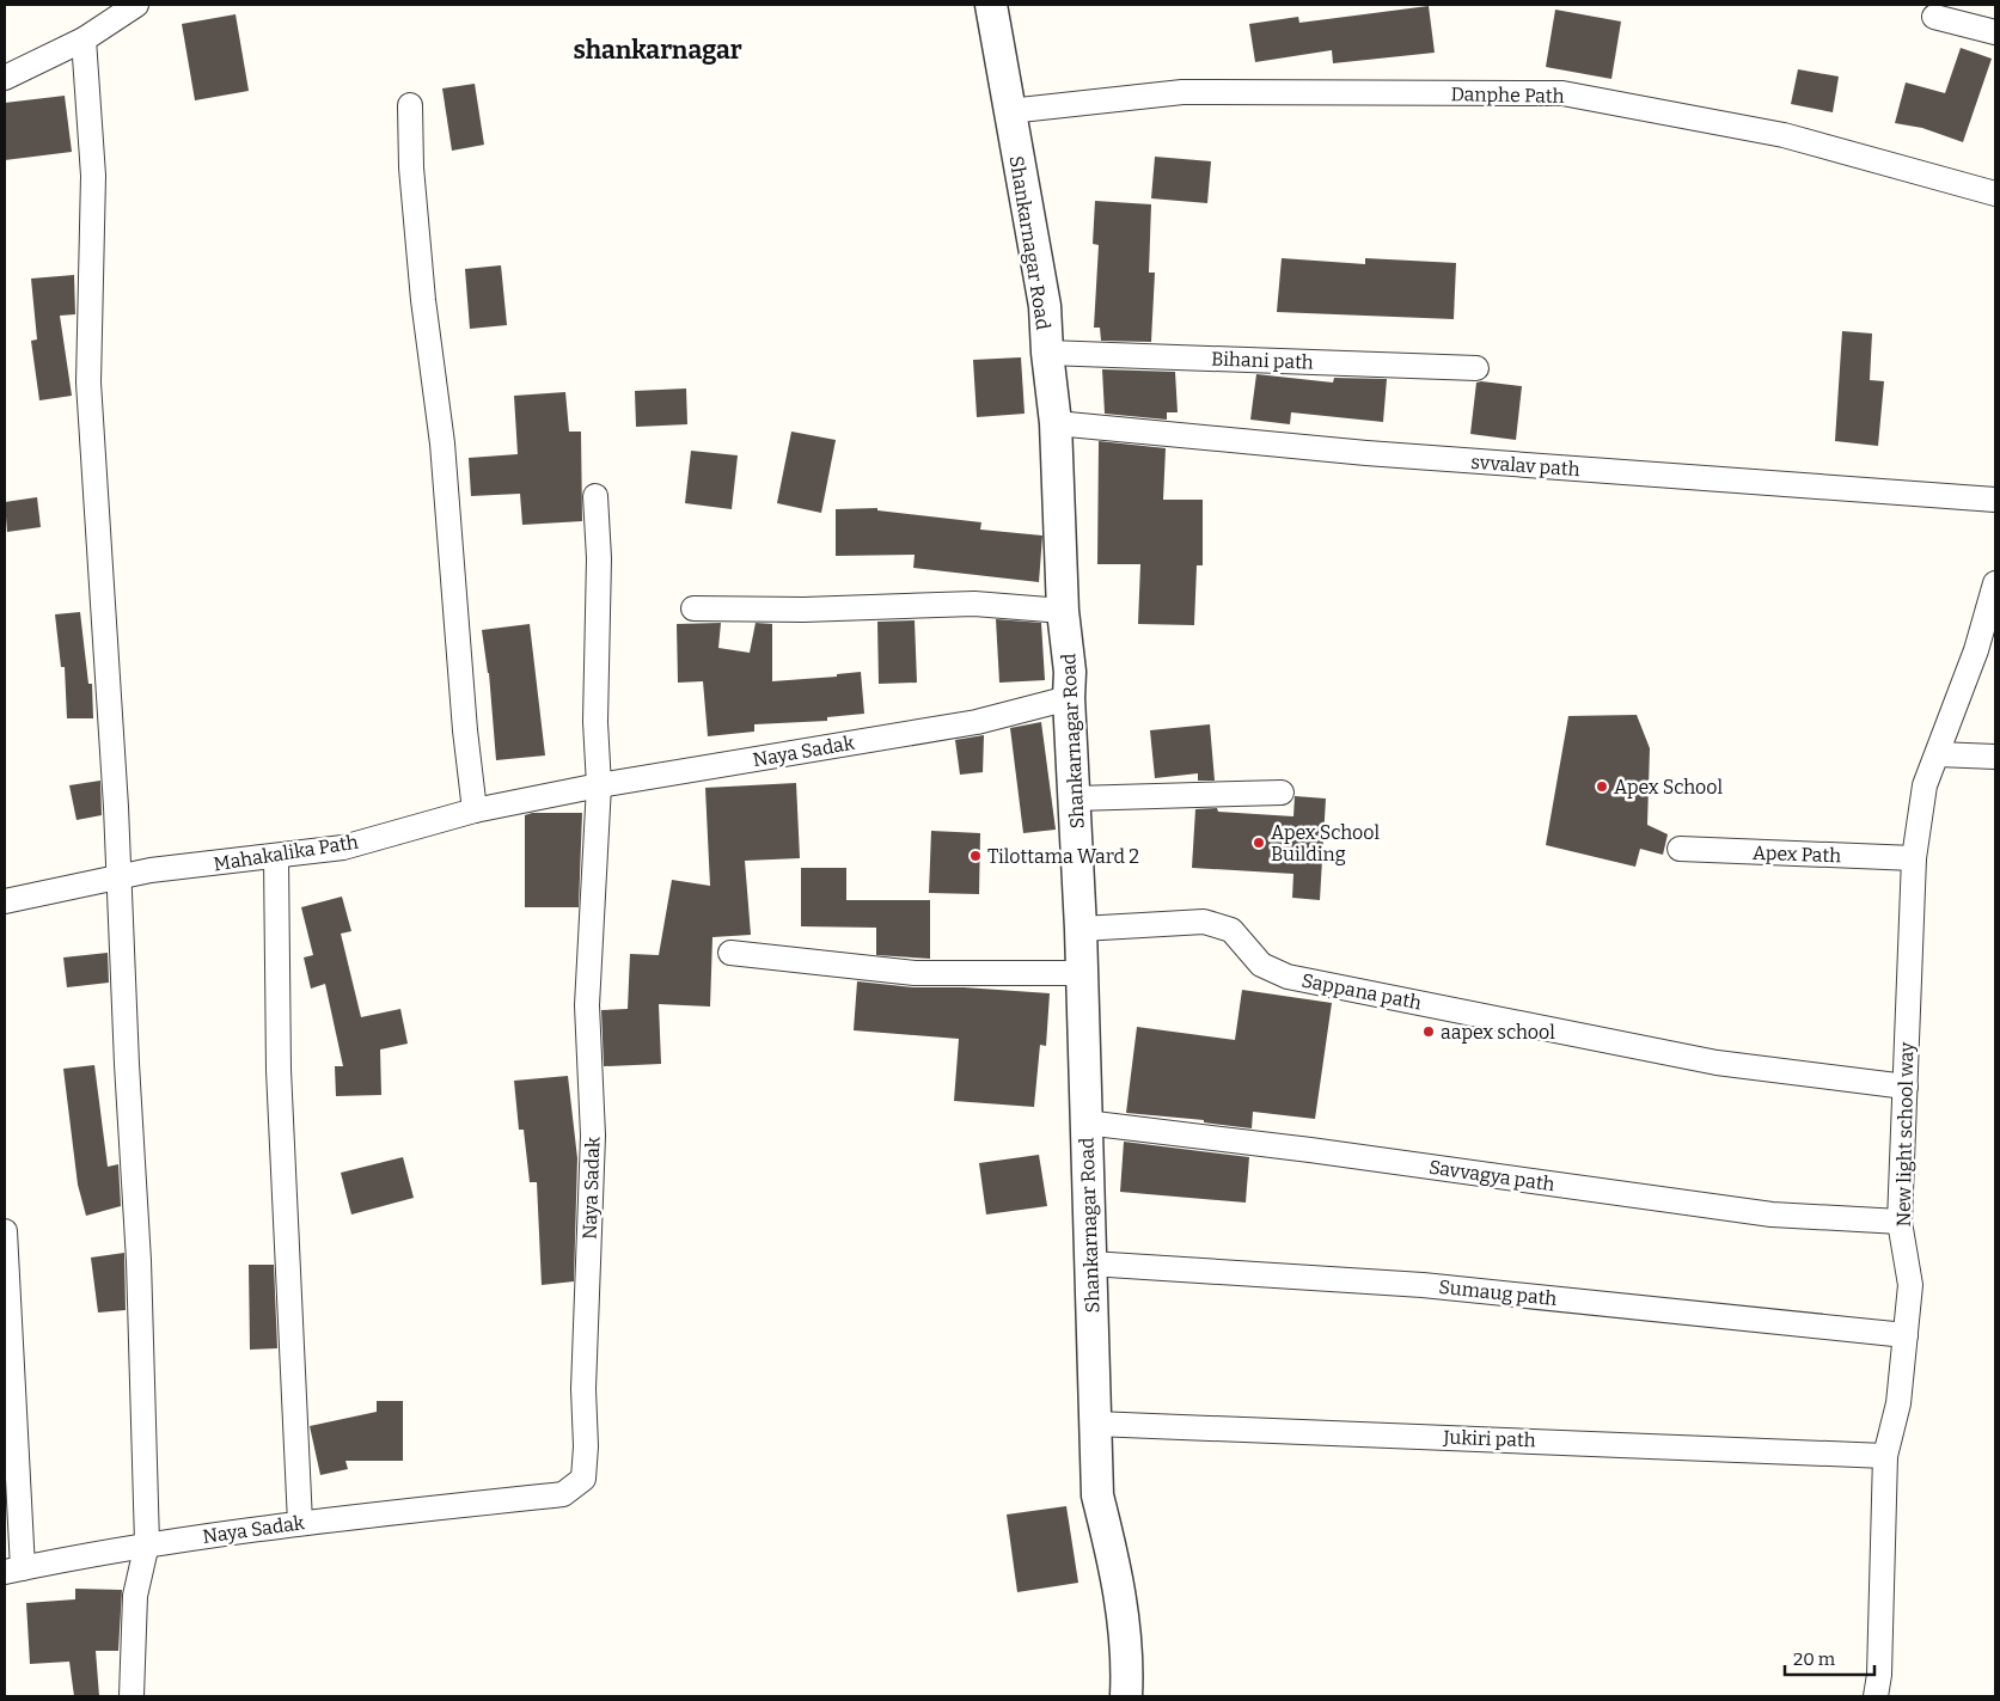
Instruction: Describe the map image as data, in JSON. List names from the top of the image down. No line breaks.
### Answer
{"streets":{"street":["Danphe Path","Shankarnagar Road","Bihani path","svvalav path","Naya Sadak","Mahakalika Path","Apex Path","Sappana path","New light school way","Savvagya path","Sumaug path","Jukiri path"]},"crossings":[["Danphe Path","Shankarnagar Road"],["Shankarnagar Road","Bihani path"],["Shankarnagar Road","svvalav path"],["Shankarnagar Road","Naya Sadak"],["Shankarnagar Road","Sappana path"],["Shankarnagar Road","Savvagya path"],["Shankarnagar Road","Sumaug path"],["Shankarnagar Road","Jukiri path"],["Naya Sadak","Mahakalika Path"],["Apex Path","New light school way"],["Sappana path","New light school way"],["New light school way","Savvagya path"],["New light school way","Sumaug path"],["New light school way","Jukiri path"]],"districts":["shankarnagar"],"places":["Apex School","Apex School Building","Tilottama Ward 2","aapex school"],"scale_bar":"20 m"}
